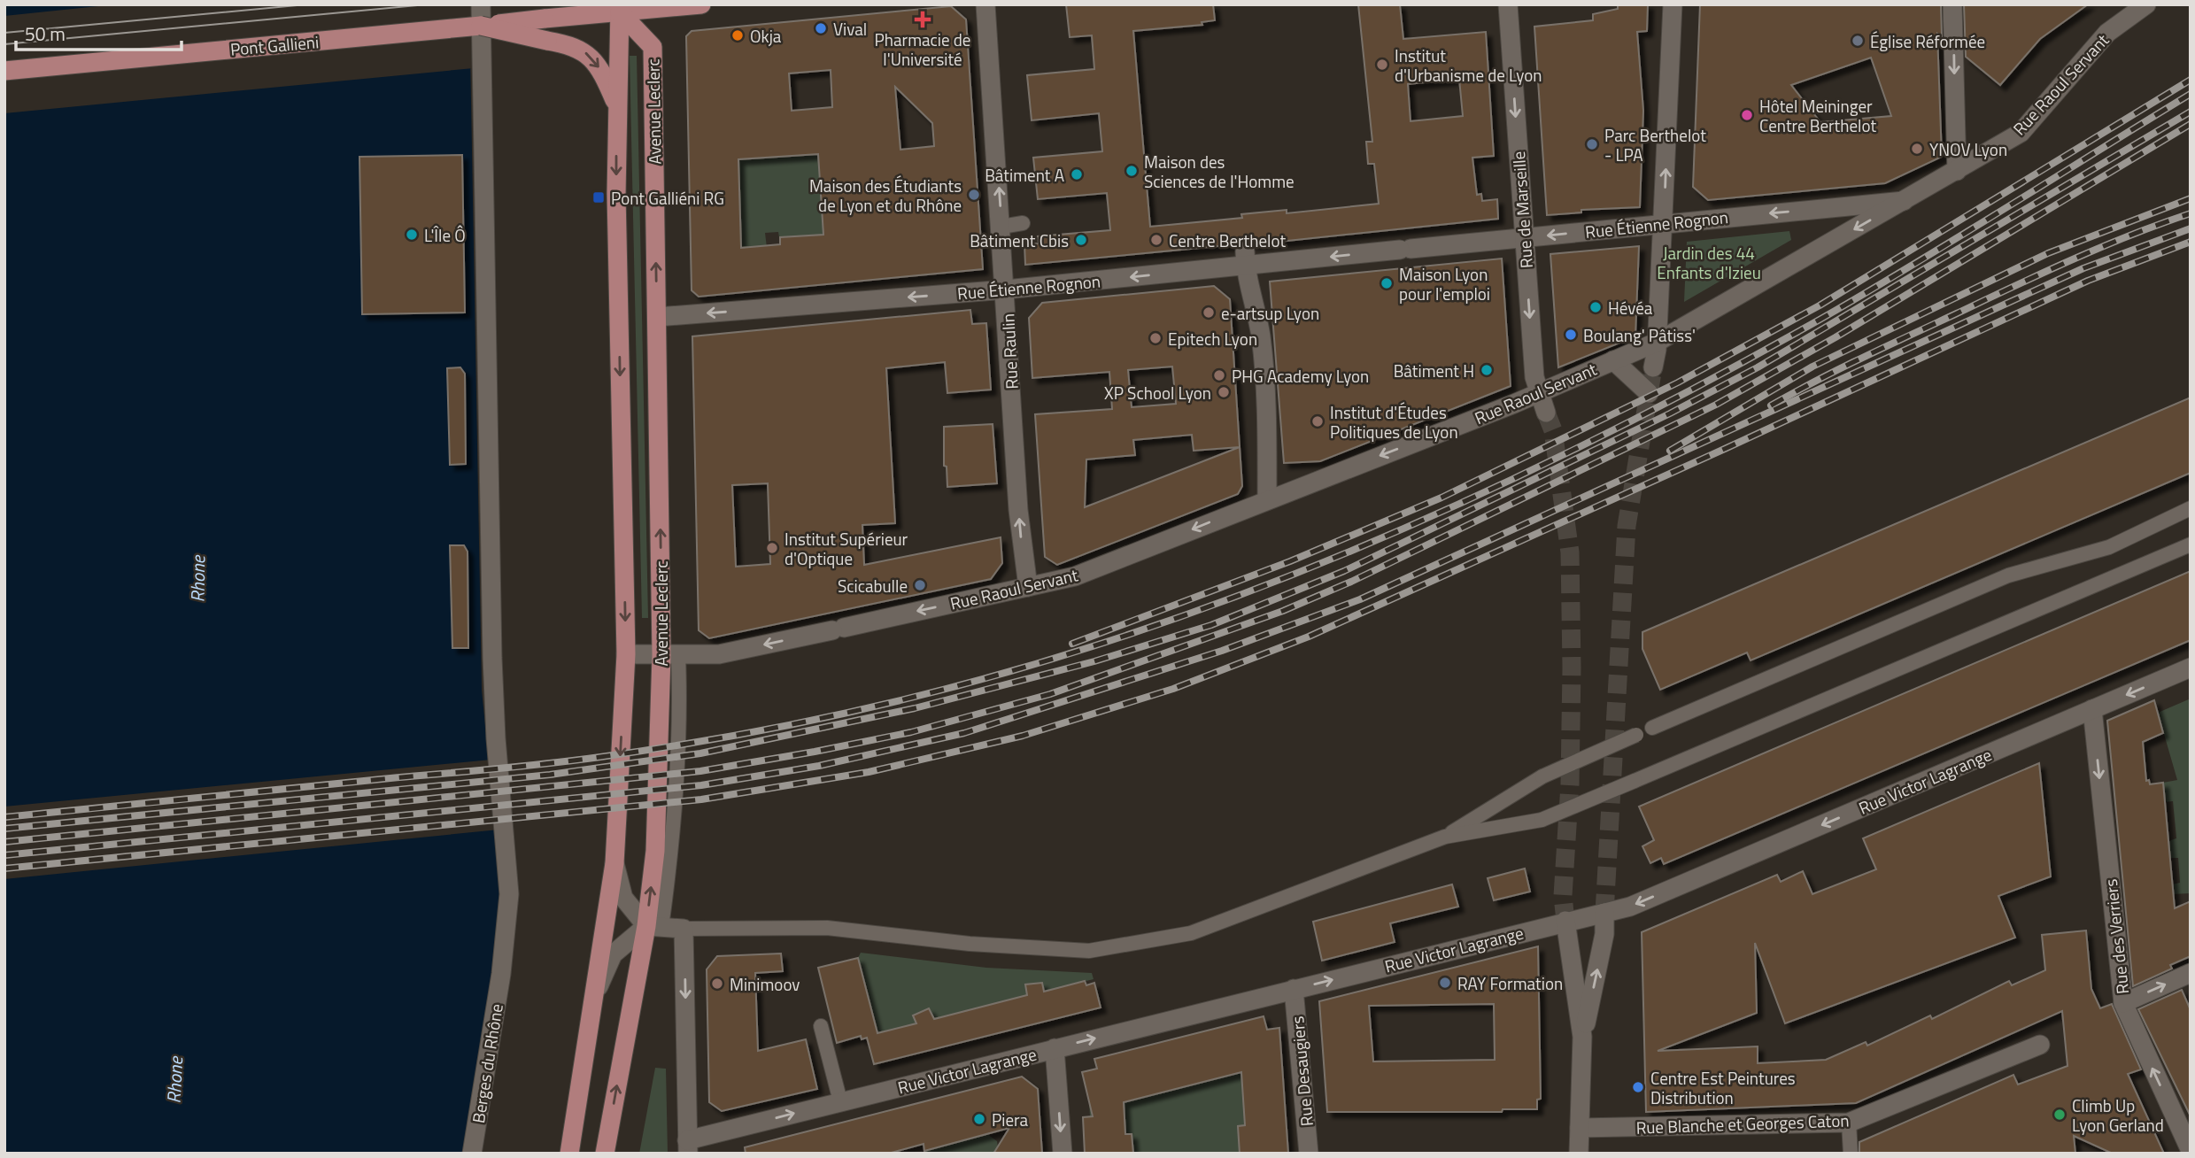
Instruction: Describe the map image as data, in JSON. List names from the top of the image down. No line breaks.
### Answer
{"streets":{"main road":["Pont Gallieni","Avenue Leclerc"],"street":["Rue Raoul Servant","Rue de Marseille","Rue Étienne Rognon","Rue Raulin","Rue Victor Lagrange","Rue des Verriers","Berges du Rhône","Rue Desaugiers","Rue Blanche et Georges Caton"]},"crossings":[["Pont Gallieni","Avenue Leclerc"],["Rue Raoul Servant","Avenue Leclerc"],["Rue Raoul Servant","Rue de Marseille"],["Rue Raoul Servant","Rue Étienne Rognon"],["Rue Raoul Servant","Rue Raulin"],["Avenue Leclerc","Rue Étienne Rognon"],["Rue de Marseille","Rue Étienne Rognon"],["Rue Étienne Rognon","Rue Raulin"],["Rue Victor Lagrange","Rue des Verriers"],["Rue Victor Lagrange","Rue Desaugiers"]],"one_way":["Rue Raoul Servant","Rue Étienne Rognon","Rue Raulin"],"water":["Rhone"],"parks":["Jardin des 44 Enfants d'Izieu"],"places":{"health":["Pharmacie de l'Université"],"other":["Vival","Okja","Église Réformée","Institut d'Urbanisme de Lyon","Hôtel Meininger Centre Berthelot","Parc Berthelot - LPA","YNOV Lyon","Maison des Sciences de l'Homme","Bâtiment A","Maison des Étudiants de Lyon et du Rhône","L'Île Ô","Bâtiment Cbis","Centre Berthelot","Maison Lyon pour l'emploi","Hévéa","e-artsup Lyon","Boulang' Pâtiss'","Epitech Lyon","Bâtiment H","PHG Academy Lyon","XP School Lyon","Institut d'Études Politiques de Lyon","Institut Supérieur d'Optique","Scicabulle","RAY Formation","Minimoov","Centre Est Peintures Distribution","Climb Up Lyon Gerland","Piera"],"transit":["Pont Galliéni RG"]},"scale_bar":"50 m"}
